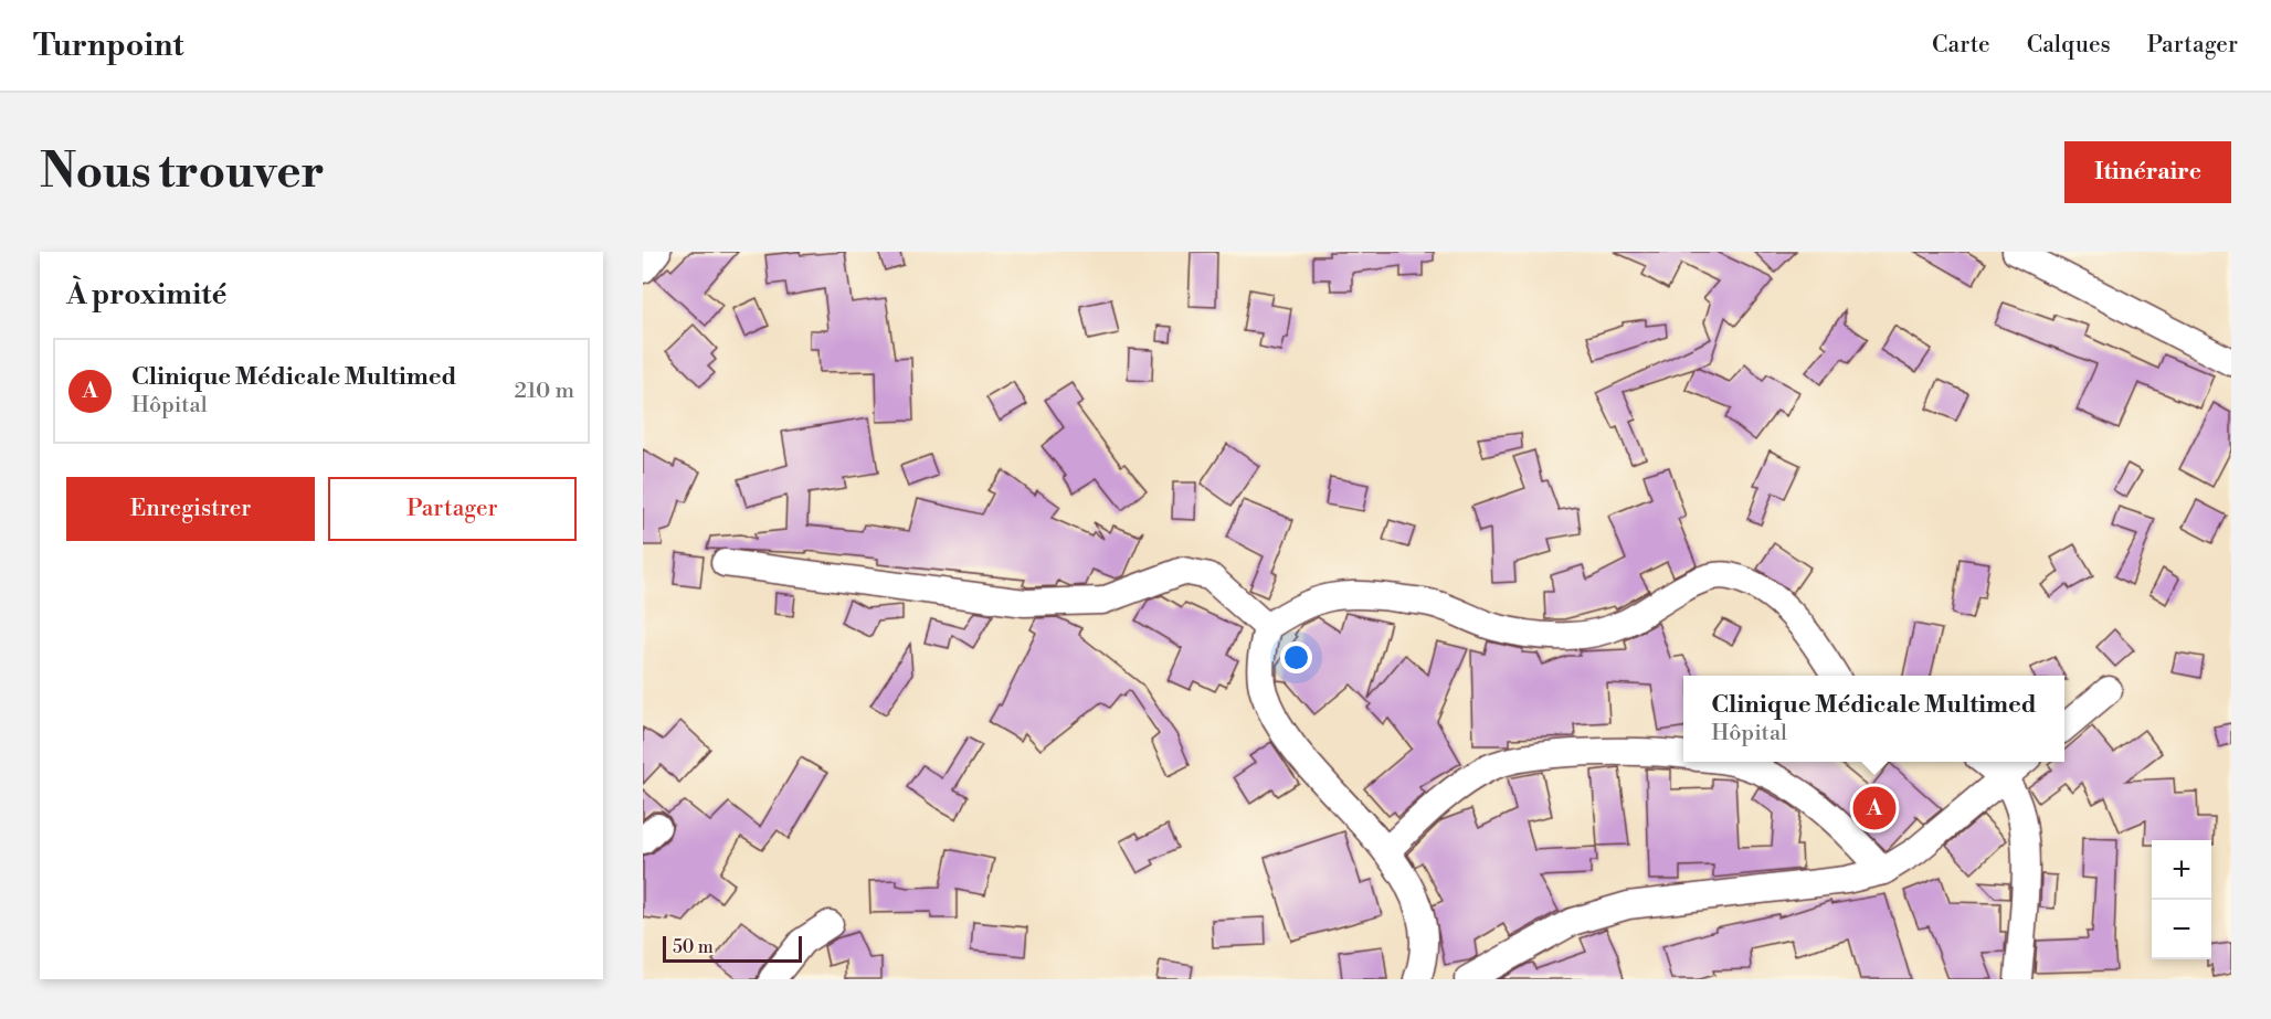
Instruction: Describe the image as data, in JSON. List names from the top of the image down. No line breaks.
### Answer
{"scale_bar":"50 m","page":{"header":"Turnpoint","nav":["Carte","Calques","Partager"],"buttons":["Itinéraire",["Enregistrer","Partager"]],"title":"Nous trouver","heading":"À proximité","list":[{"mark":"A","name":"Clinique Médicale Multimed","note":"Hôpital","value":"210 m"}],"popup":["Clinique Médicale Multimed","Hôpital"],"pins":"A","map_buttons":["+","−"],"scale":"50 m"}}
